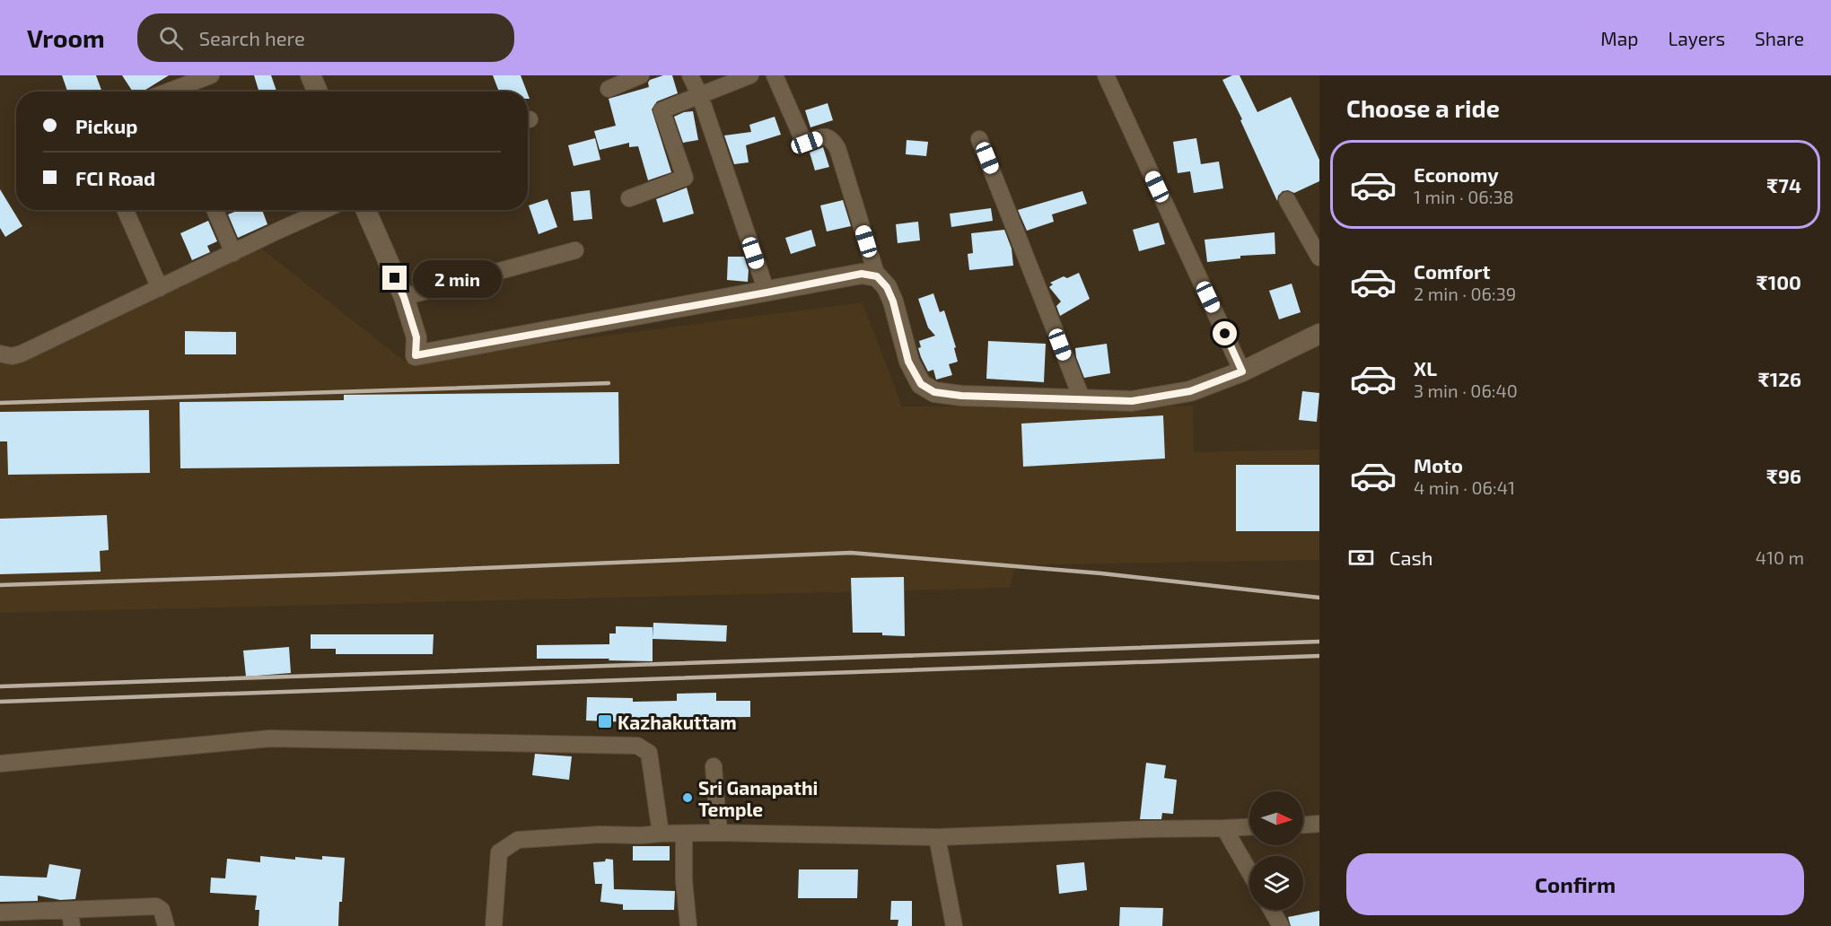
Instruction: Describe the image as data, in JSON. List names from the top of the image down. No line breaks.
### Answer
{"places":{"transit":["Kazhakuttam"],"other":["Sri Ganapathi Temple"]},"north":"right","page":{"header":"Vroom","search":"Search here","nav":["Map","Layers","Share"],"heading":"Choose a ride","banner":["Pickup","FCI Road"],"list":[{"name":"Economy","note":"1 min · 06:38","value":"₹74"},{"name":"Comfort","note":"2 min · 06:39","value":"₹100"},{"name":"XL","note":"3 min · 06:40","value":"₹126"},{"name":"Moto","note":"4 min · 06:41","value":"₹96"}],"bubble":"2 min","pay":["Cash","410 m"],"buttons":"Confirm"}}
